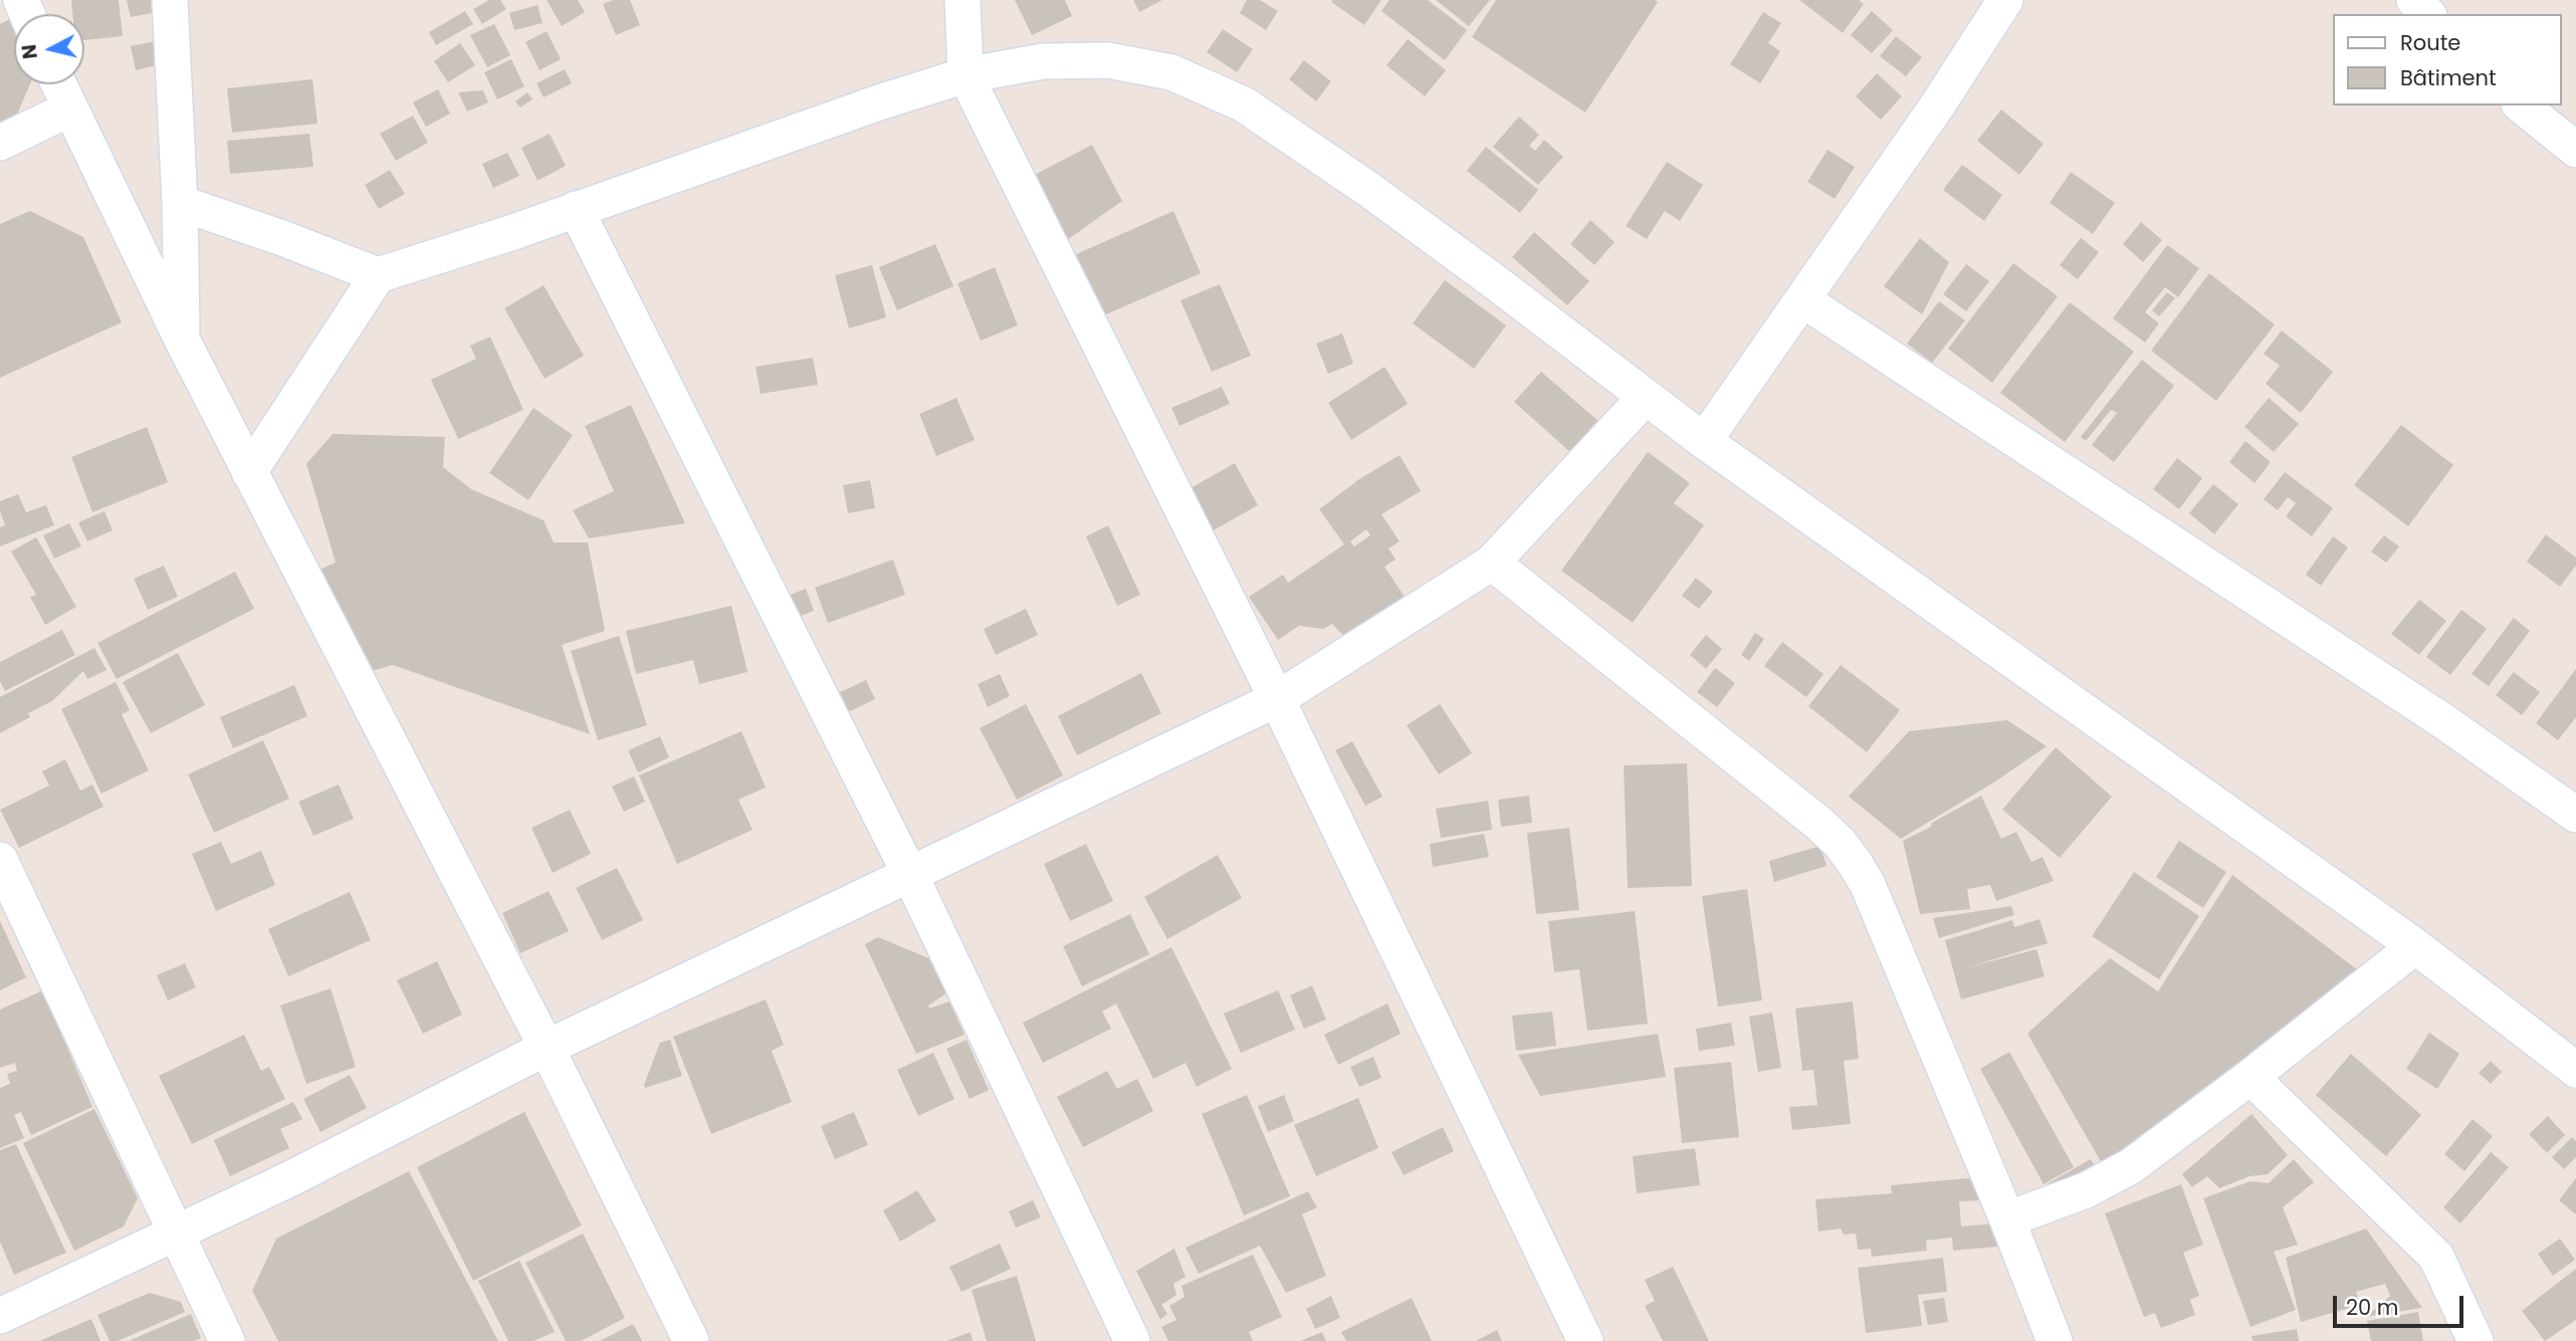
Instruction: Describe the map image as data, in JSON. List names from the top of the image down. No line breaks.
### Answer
{"legend":["Route","Bâtiment"],"scale_bar":"20 m","north":"left"}
